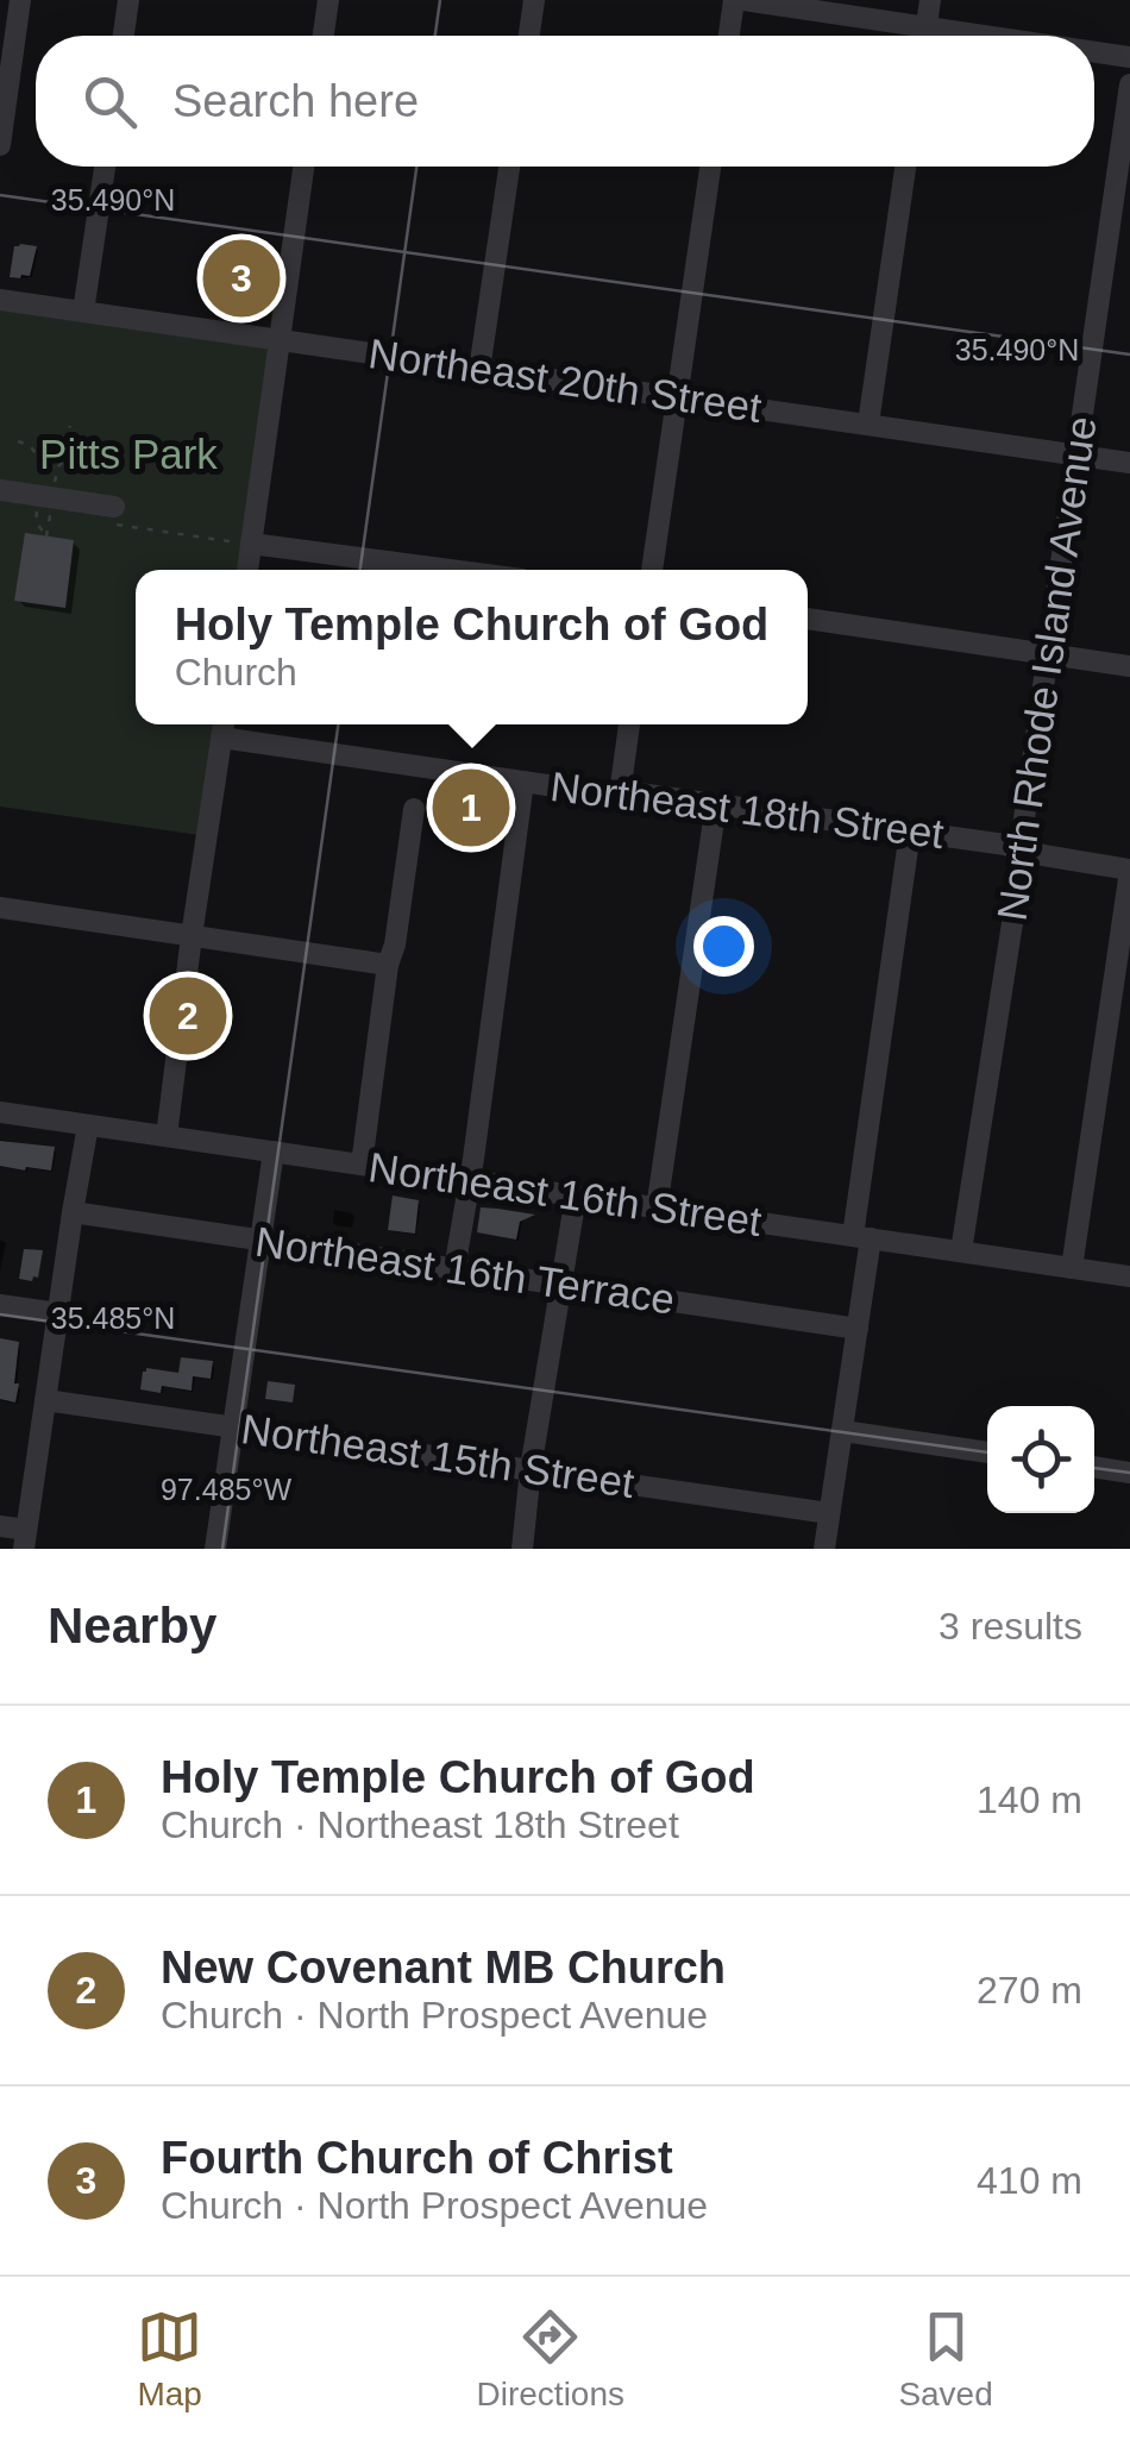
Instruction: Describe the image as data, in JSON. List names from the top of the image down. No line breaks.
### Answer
{"streets":{"street":["Northeast 20th Street","North Rhode Island Avenue","Northeast 18th Street","Northeast 16th Street","Northeast 16th Terrace","Northeast 15th Street"]},"crossings":[["Northeast 20th Street","North Rhode Island Avenue"],["North Rhode Island Avenue","Northeast 18th Street"],["North Rhode Island Avenue","Northeast 16th Street"]],"parks":["Pitts Park"],"page":{"search":"Search here","pins":["3","1","2"],"popup":["Holy Temple Church of God","Church"],"heading":["Nearby","3 results"],"list":[{"mark":"1","name":"Holy Temple Church of God","note":"Church · Northeast 18th Street","value":"140 m"},{"mark":"2","name":"New Covenant MB Church","note":"Church · North Prospect Avenue","value":"270 m"},{"mark":"3","name":"Fourth Church of Christ","note":"Church · North Prospect Avenue","value":"410 m"}],"nav":["Map","Directions","Saved"]},"coordinates":["35.490°N","35.485°N","97.485°W"]}
